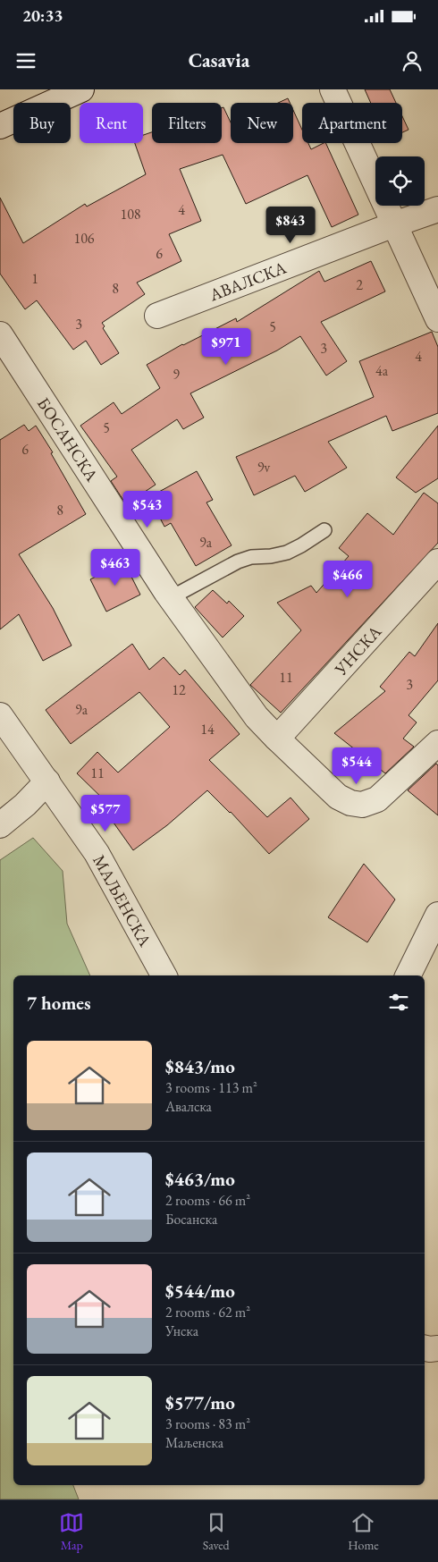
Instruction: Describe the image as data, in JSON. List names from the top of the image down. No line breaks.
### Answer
{"streets":{"street":["АВАЛСКА","БОСАНСКА","УНСКА","МАЉЕНСКА"]},"crossings":[["БОСАНСКА","УНСКА"]],"house_numbers":["4","108","106","6","1","2","8","3","5","3","4","4a","9","5","6","9v","8","9a","11","3","12","9a","14","11"],"page":{"status":"20:33","header":"Casavia","chip":["Buy","Rent","Filters","New","Apartment"],"price":["$843","$971","$543","$463","$466","$544","$577"],"heading":"7 homes","list":[{"name":"$843/mo","note":"3 rooms · 113 m² · Авалска"},{"name":"$463/mo","note":"2 rooms · 66 m² · Босанска"},{"name":"$544/mo","note":"2 rooms · 62 m² · Унска"},{"name":"$577/mo","note":"3 rooms · 83 m² · Маљенска"}],"tabs":["Map","Saved","Home"]}}
